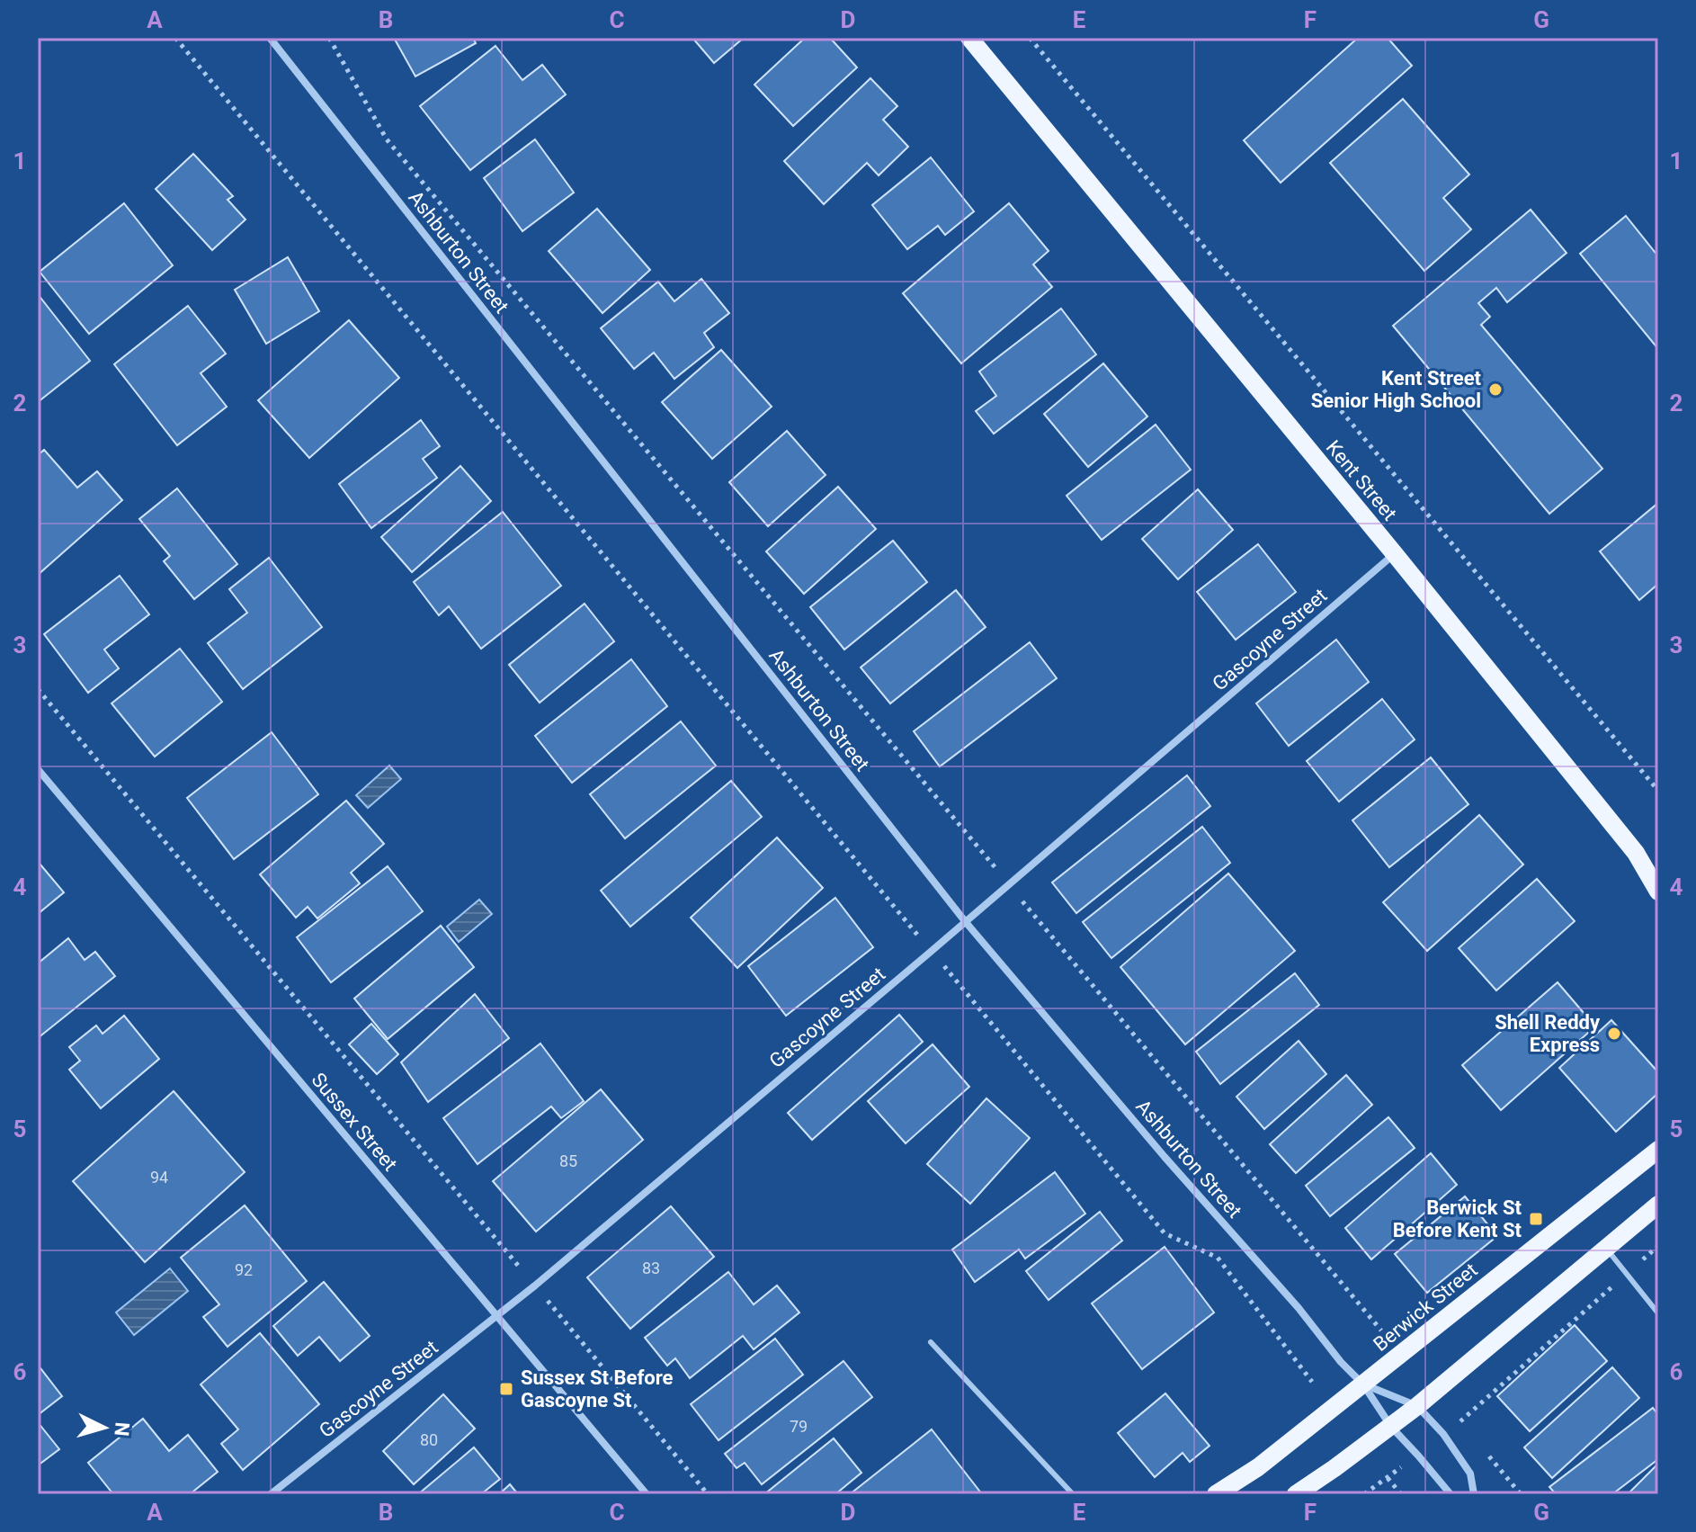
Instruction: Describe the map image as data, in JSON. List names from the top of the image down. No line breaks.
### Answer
{"streets":{"main road":["Kent Street","Berwick Street"],"street":["Ashburton Street","Gascoyne Street","Sussex Street"]},"crossings":[["Ashburton Street","Gascoyne Street"],["Ashburton Street","Berwick Street"],["Kent Street","Gascoyne Street"],["Gascoyne Street","Sussex Street"]],"places":{"other":["Kent Street Senior High School","Shell Reddy Express"],"transit":["Berwick St Before Kent St","Sussex St Before Gascoyne St"]},"house_numbers":["85","94","83","92","79","80"],"north":"right","grid":{"columns":["A","B","C","D","E","F","G"],"rows":["1","2","3","4","5","6"]}}
